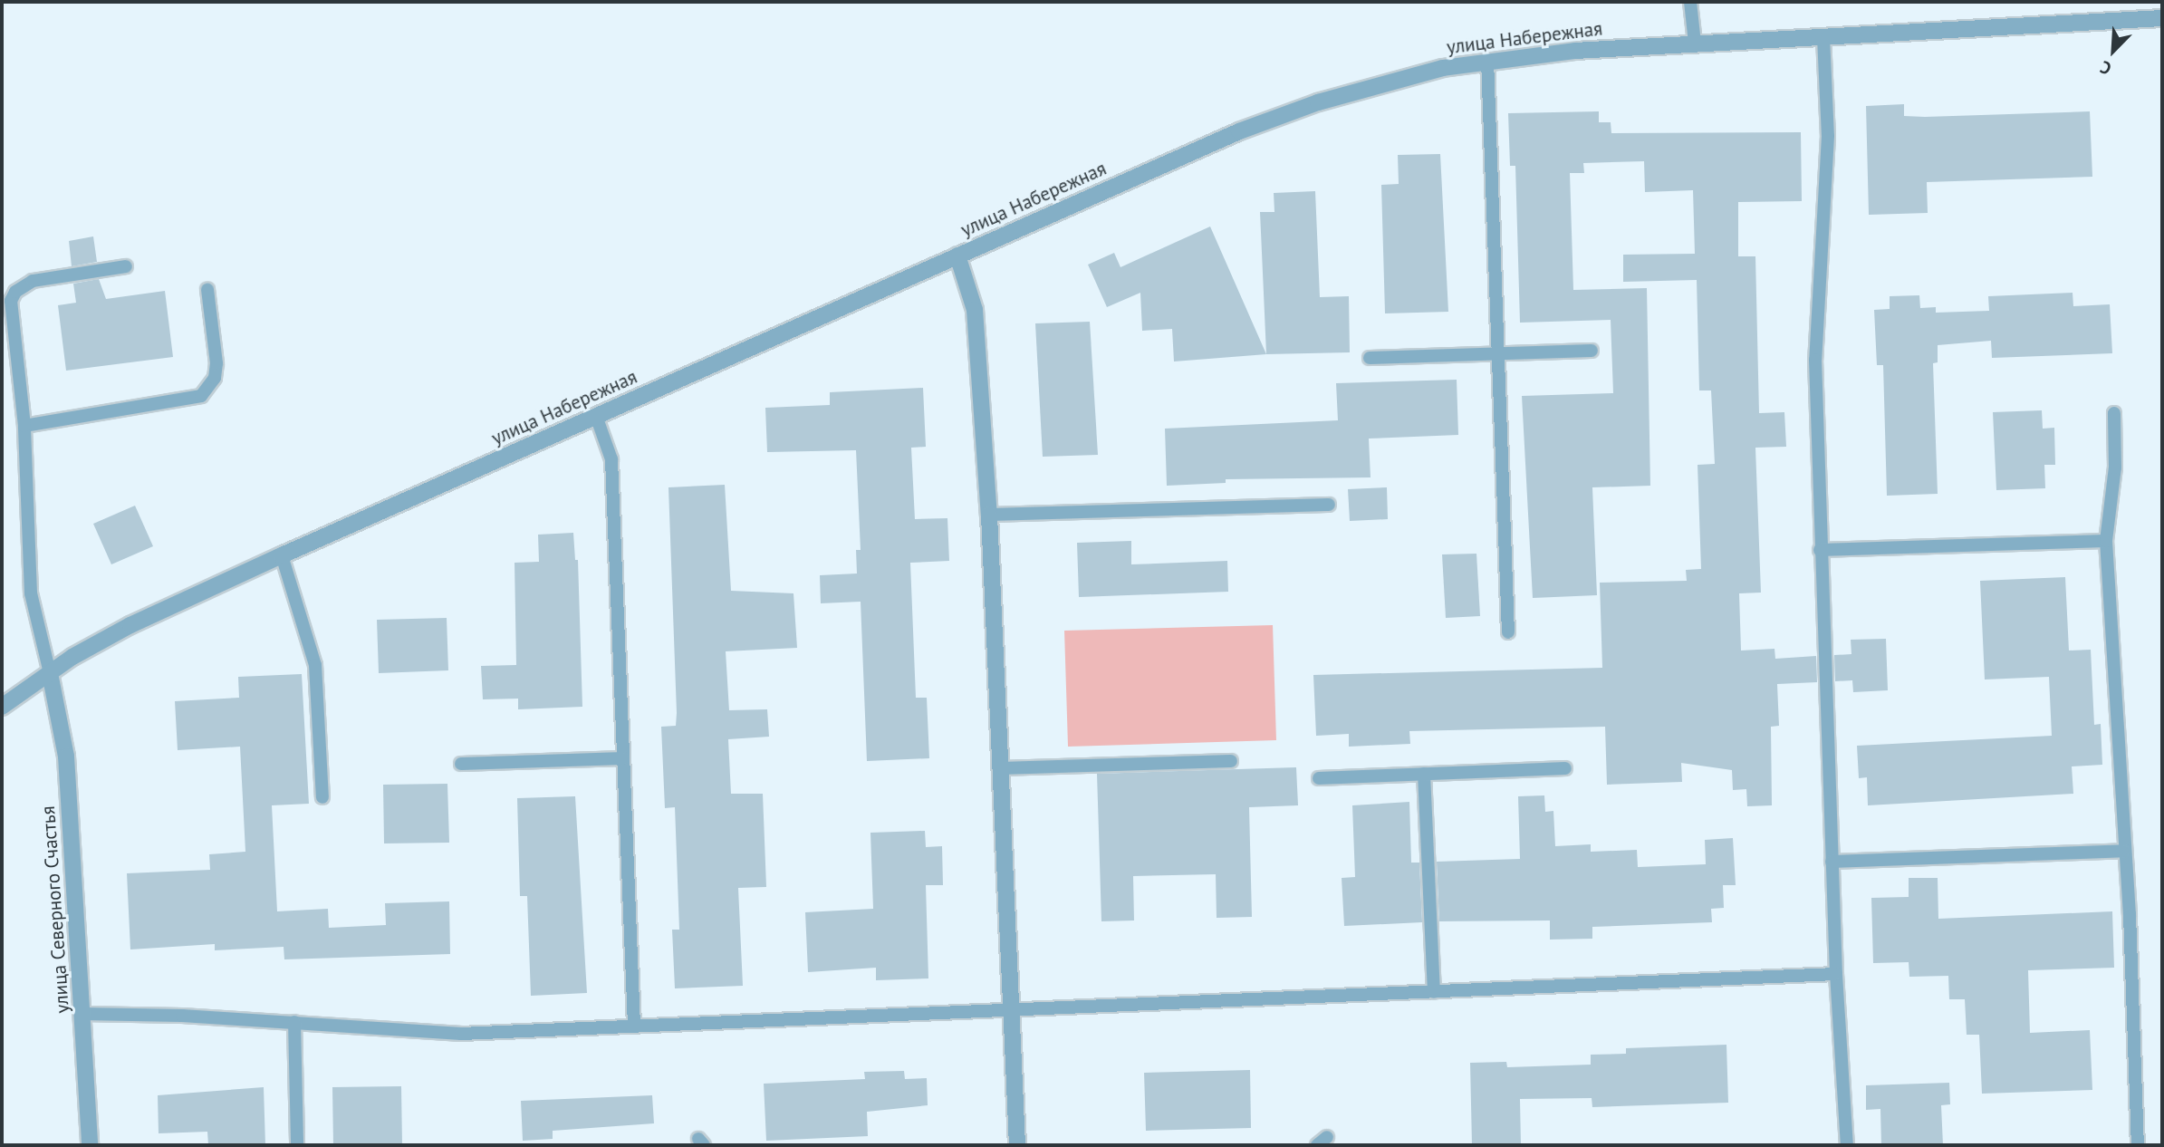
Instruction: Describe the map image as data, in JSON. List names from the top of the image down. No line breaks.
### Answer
{"streets":{"street":["улица Набережная","улица Северного Счастья"]},"crossings":[["улица Набережная","улица Северного Счастья"]],"north":"bottom left"}
